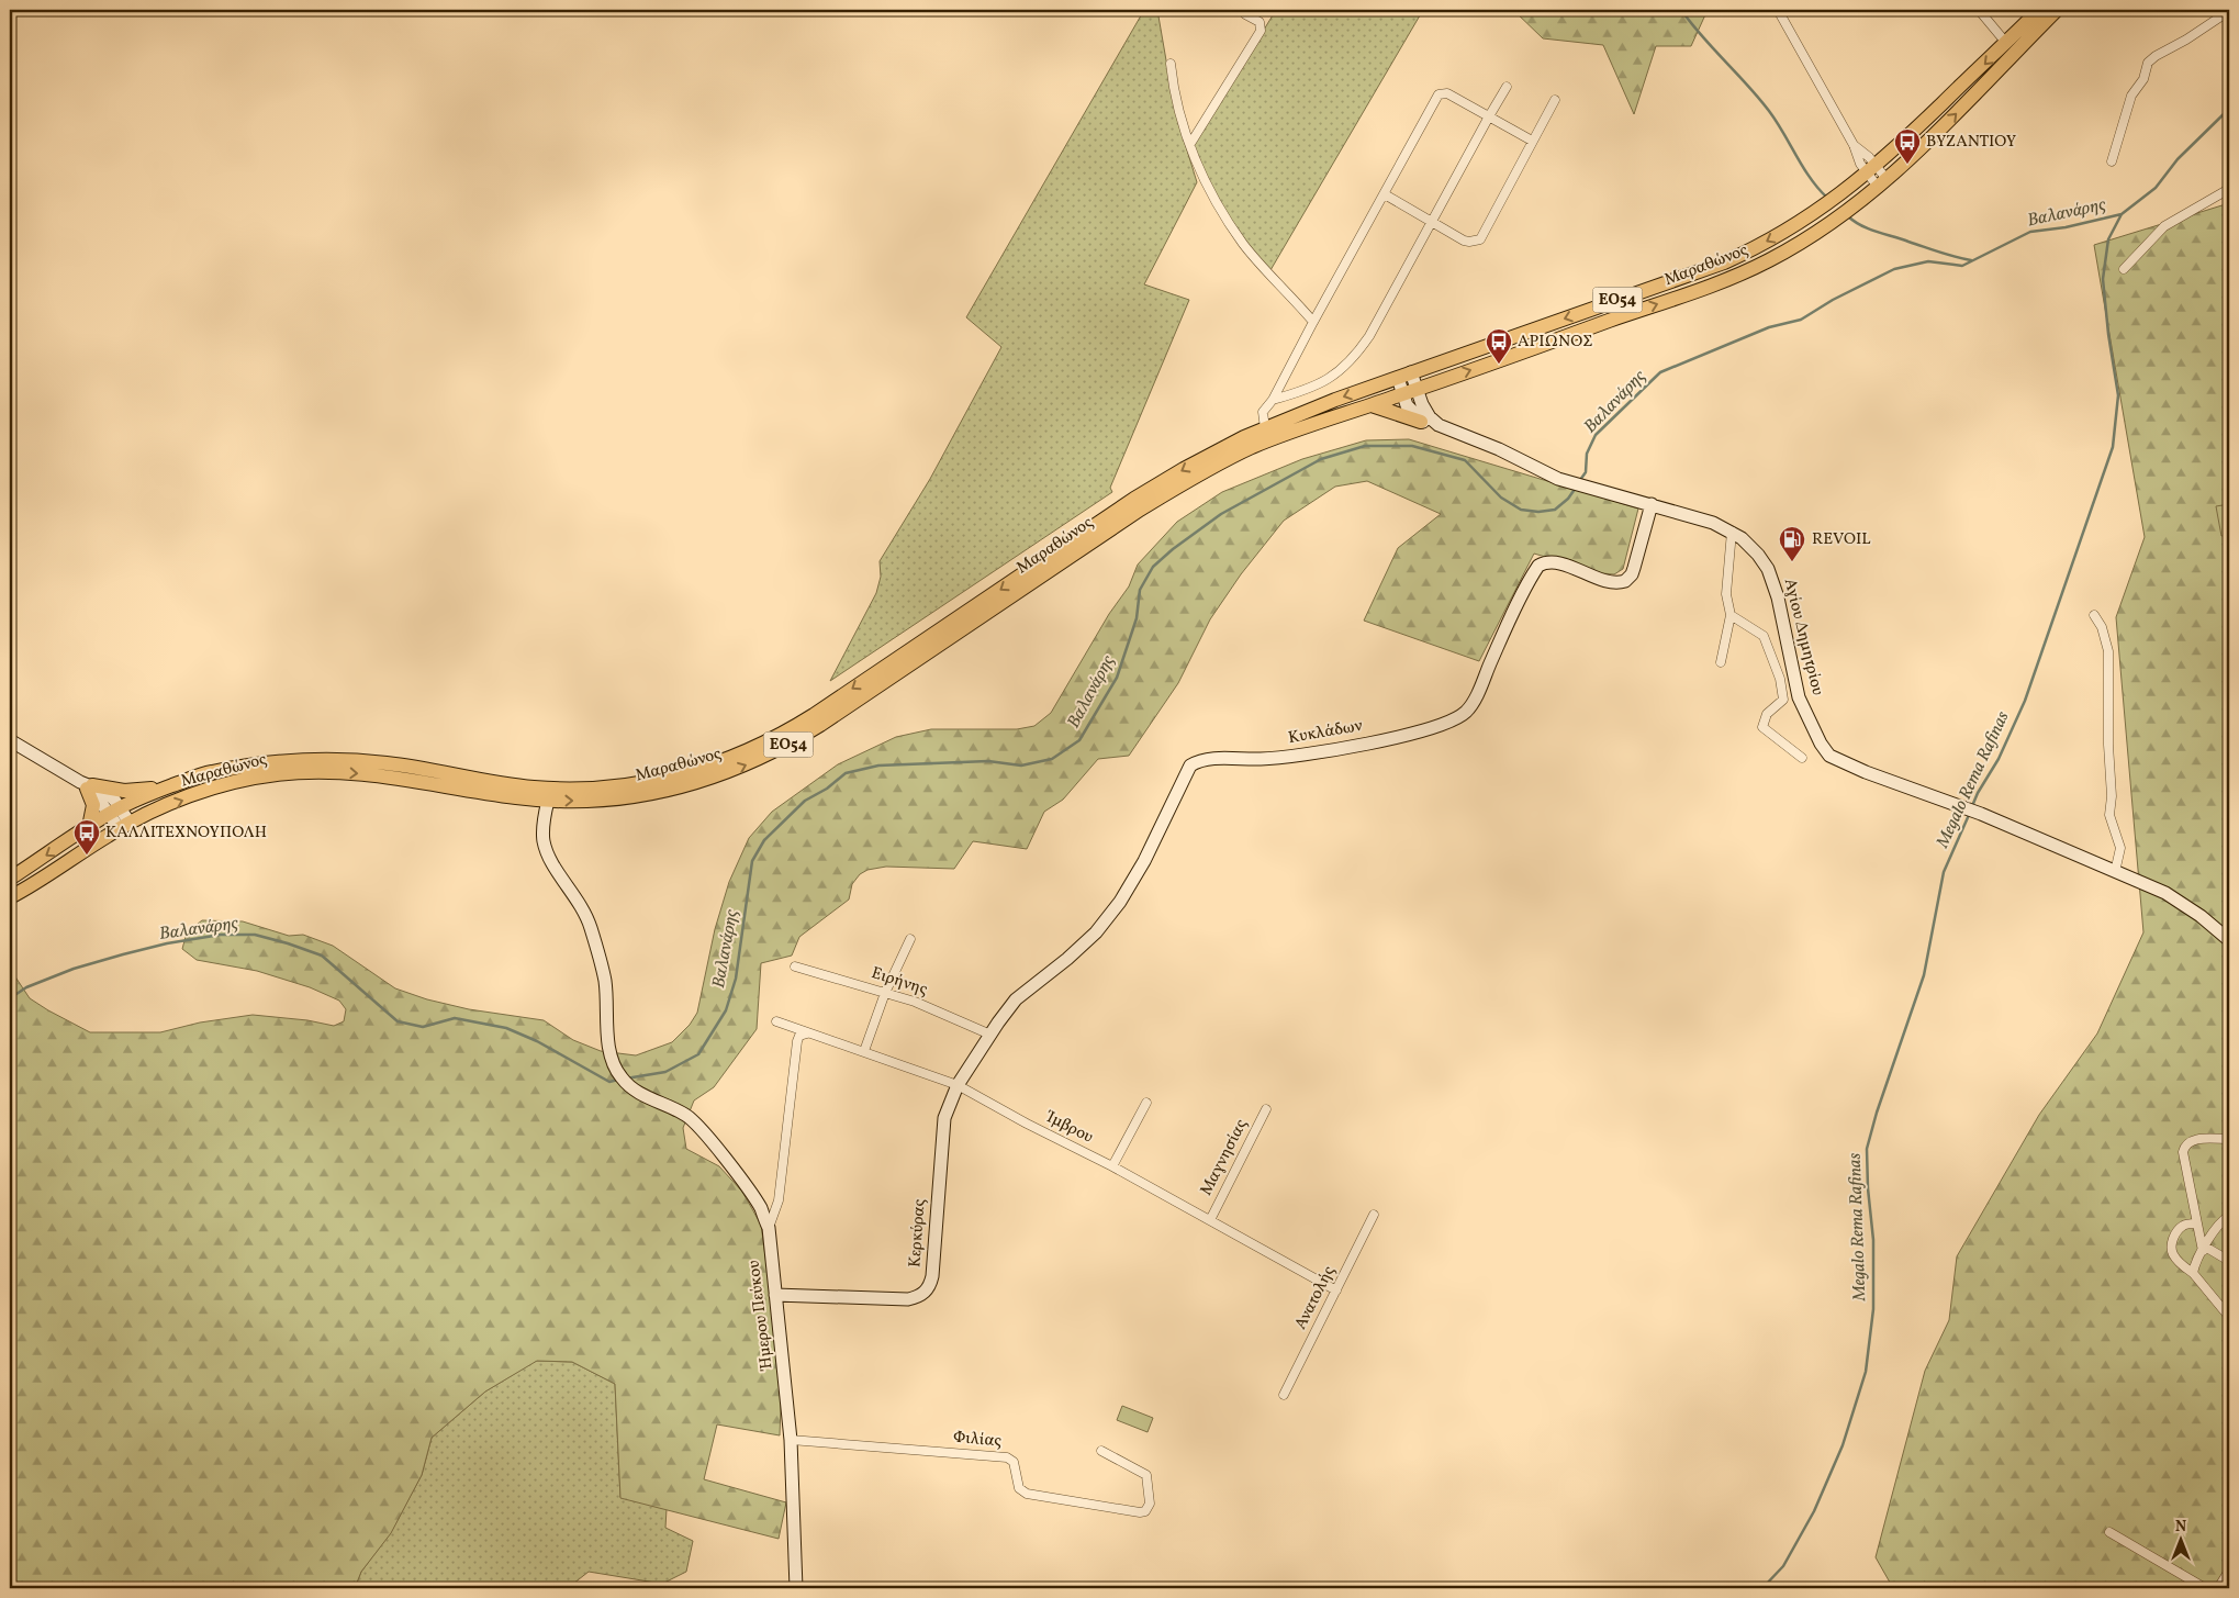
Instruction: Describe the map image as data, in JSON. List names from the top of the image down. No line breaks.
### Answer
{"streets":{"main road":["Μαραθώνος","ΕΟ54"],"street":["Αγίου Δημητρίου","Κυκλάδων","Ειρήνης","Ίμβρου","Μαγνησίας","Κερκύρας","Ανατολής","Ήμερου Πεύκου","Φιλίας"]},"crossings":[["Μαραθώνος","Αγίου Δημητρίου"],["Μαραθώνος","Ήμερου Πεύκου"],["Αγίου Δημητρίου","Κυκλάδων"],["Κυκλάδων","Ειρήνης"],["Κυκλάδων","Κερκύρας"],["Ειρήνης","Κερκύρας"],["Ίμβρου","Μαγνησίας"],["Ίμβρου","Κερκύρας"],["Ίμβρου","Ανατολής"],["Κερκύρας","Ήμερου Πεύκου"],["Ήμερου Πεύκου","Φιλίας"]],"water":["Βαλανάρης","Megalo Rema Rafinas"],"places":{"bus stop":["ΒΥΖΑΝΤΙΟΥ","ΑΡΙΩΝΟΣ","ΚΑΛΛΙΤΕΧΝΟΥΠΟΛΗ"],"fuel station":["REVOIL"]},"north":"top"}
